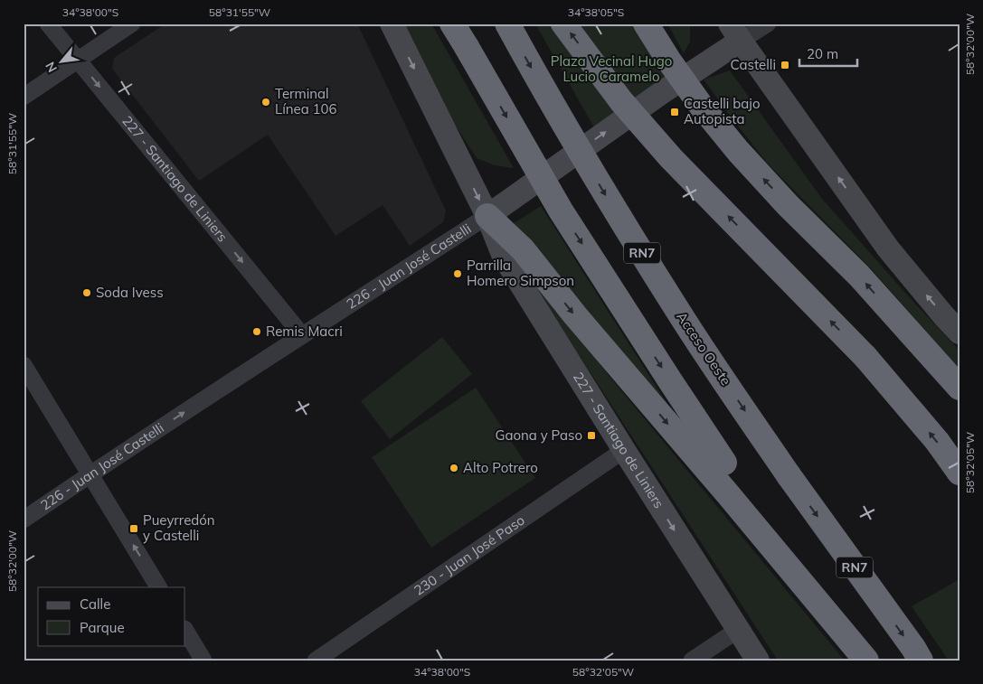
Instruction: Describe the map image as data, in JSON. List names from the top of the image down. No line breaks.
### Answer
{"streets":{"highway":["RN7","Acceso Oeste"],"main road":["227 - Santiago de Liniers","226 - Juan José Castelli"],"street":["230 - Juan José Paso"]},"crossings":[["227 - Santiago de Liniers","226 - Juan José Castelli"],["227 - Santiago de Liniers","230 - Juan José Paso"]],"one_way":["227 - Santiago de Liniers","226 - Juan José Castelli"],"parks":["Plaza Vecinal Hugo Lucio Caramelo"],"places":{"transit":["Castelli","Castelli bajo Autopista","Gaona y Paso","Pueyrredón y Castelli"],"other":["Terminal Línea 106","Parrilla Homero Simpson","Soda Ivess","Remis Macri","Alto Potrero"]},"legend":["Calle","Parque"],"scale_bar":"20 m","north":"bottom left","coordinates":["34°38'00\"S","58°31'55\"W","34°38'05\"S","58°32'00\"W","58°32'05\"W"]}
